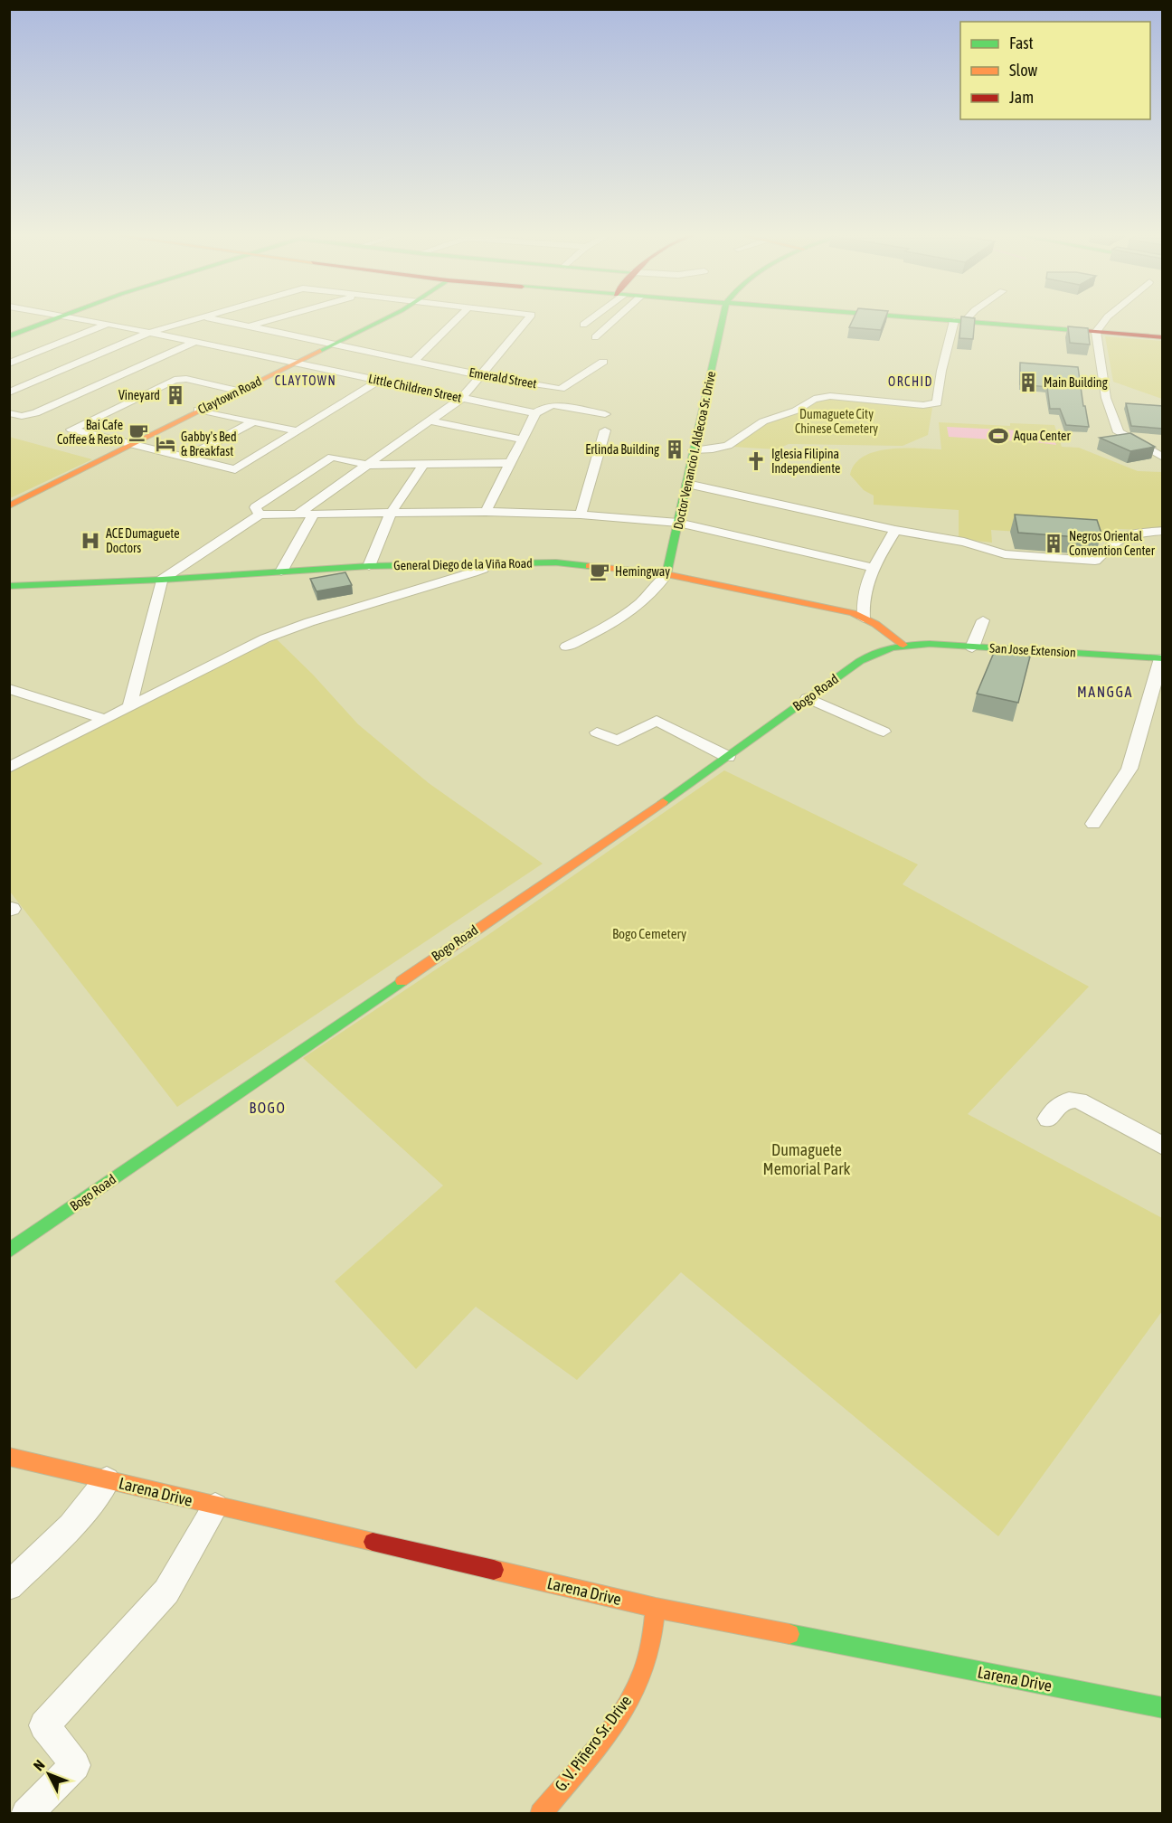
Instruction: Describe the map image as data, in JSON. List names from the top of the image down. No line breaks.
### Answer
{"streets":{"main road":["Claytown Road","Doctor Venancio I. Aldecoa Sr. Drive","General Diego de la Viña Road","San Jose Extension","Bogo Road","Larena Drive","G. V. Piñero Sr. Drive"],"street":["Emerald Street","Little Children Street"]},"crossings":[["Emerald Street","Claytown Road"],["Little Children Street","Claytown Road"],["Doctor Venancio I. Aldecoa Sr. Drive","General Diego de la Viña Road"],["General Diego de la Viña Road","San Jose Extension"],["General Diego de la Viña Road","Bogo Road"],["San Jose Extension","Bogo Road"],["Larena Drive","G. V. Piñero Sr. Drive"]],"districts":["CLAYTOWN","ORCHID","MANGGA","BOGO"],"parks":["Dumaguete City Chinese Cemetery","Bogo Cemetery","Dumaguete Memorial Park"],"places":{"building":["Main Building","Vineyard","Erlinda Building","Negros Oriental Convention Center"],"cafe":["Bai Cafe Coffee & Resto","Hemingway"],"sports":["Aqua Center"],"hotel":["Gabby's Bed & Breakfast"],"church":["Iglesia Filipina Independiente"],"hospital":["ACE Dumaguete Doctors"]},"legend":["Fast","Slow","Jam"],"north":"top left"}
